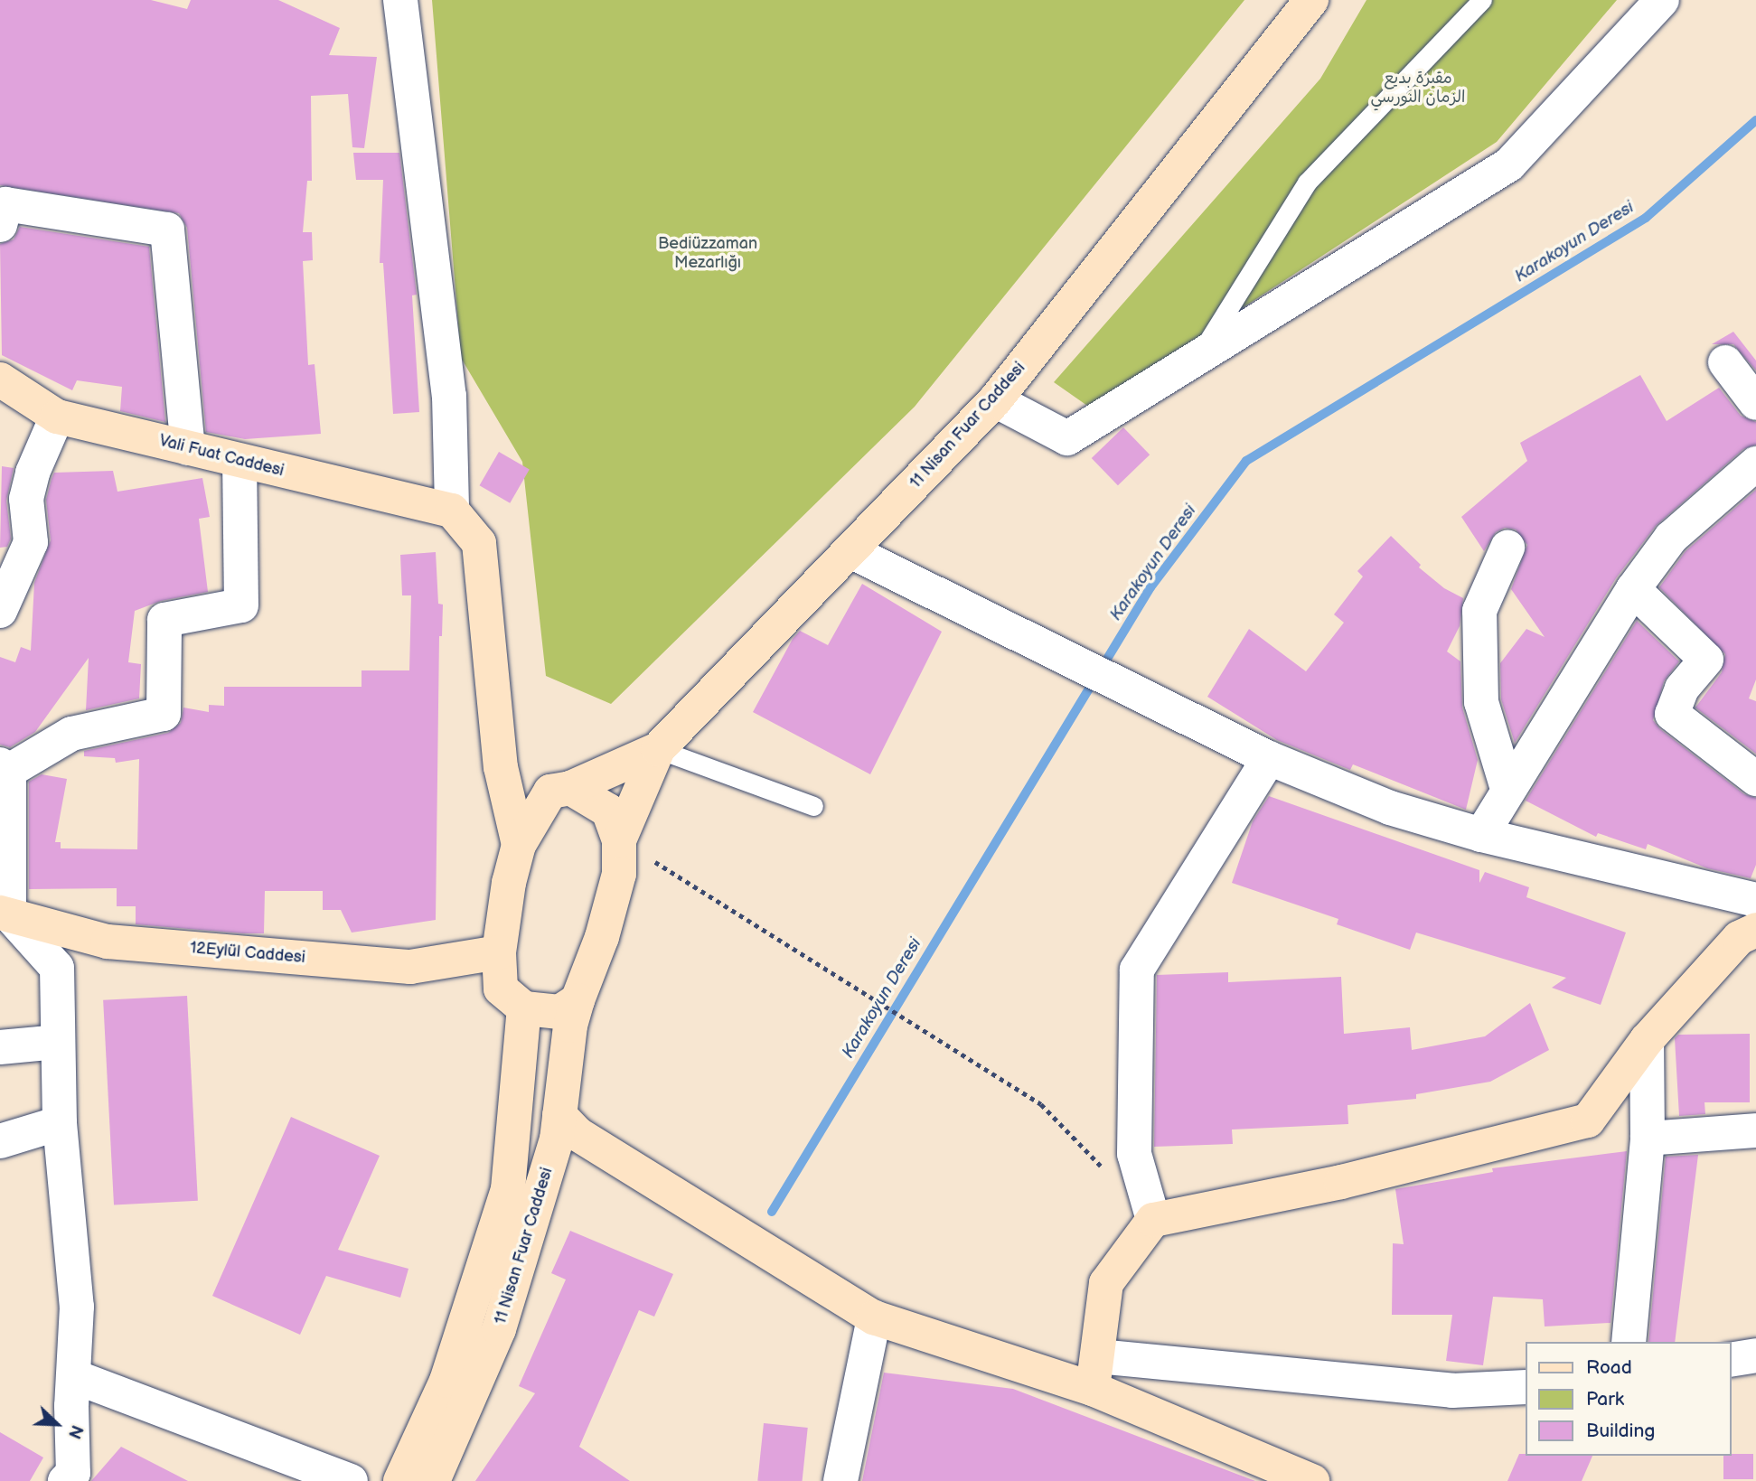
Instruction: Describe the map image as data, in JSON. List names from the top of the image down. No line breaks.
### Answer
{"streets":{"main road":["11 Nisan Fuar Caddesi","Vali Fuat Caddesi","12Eylül Caddesi"]},"water":["Karakoyun Deresi"],"parks":["مقبرة بديع الزمان النورسي","Bediüzzaman Mezarlığı"],"legend":["Road","Park","Building"],"north":"bottom right"}
